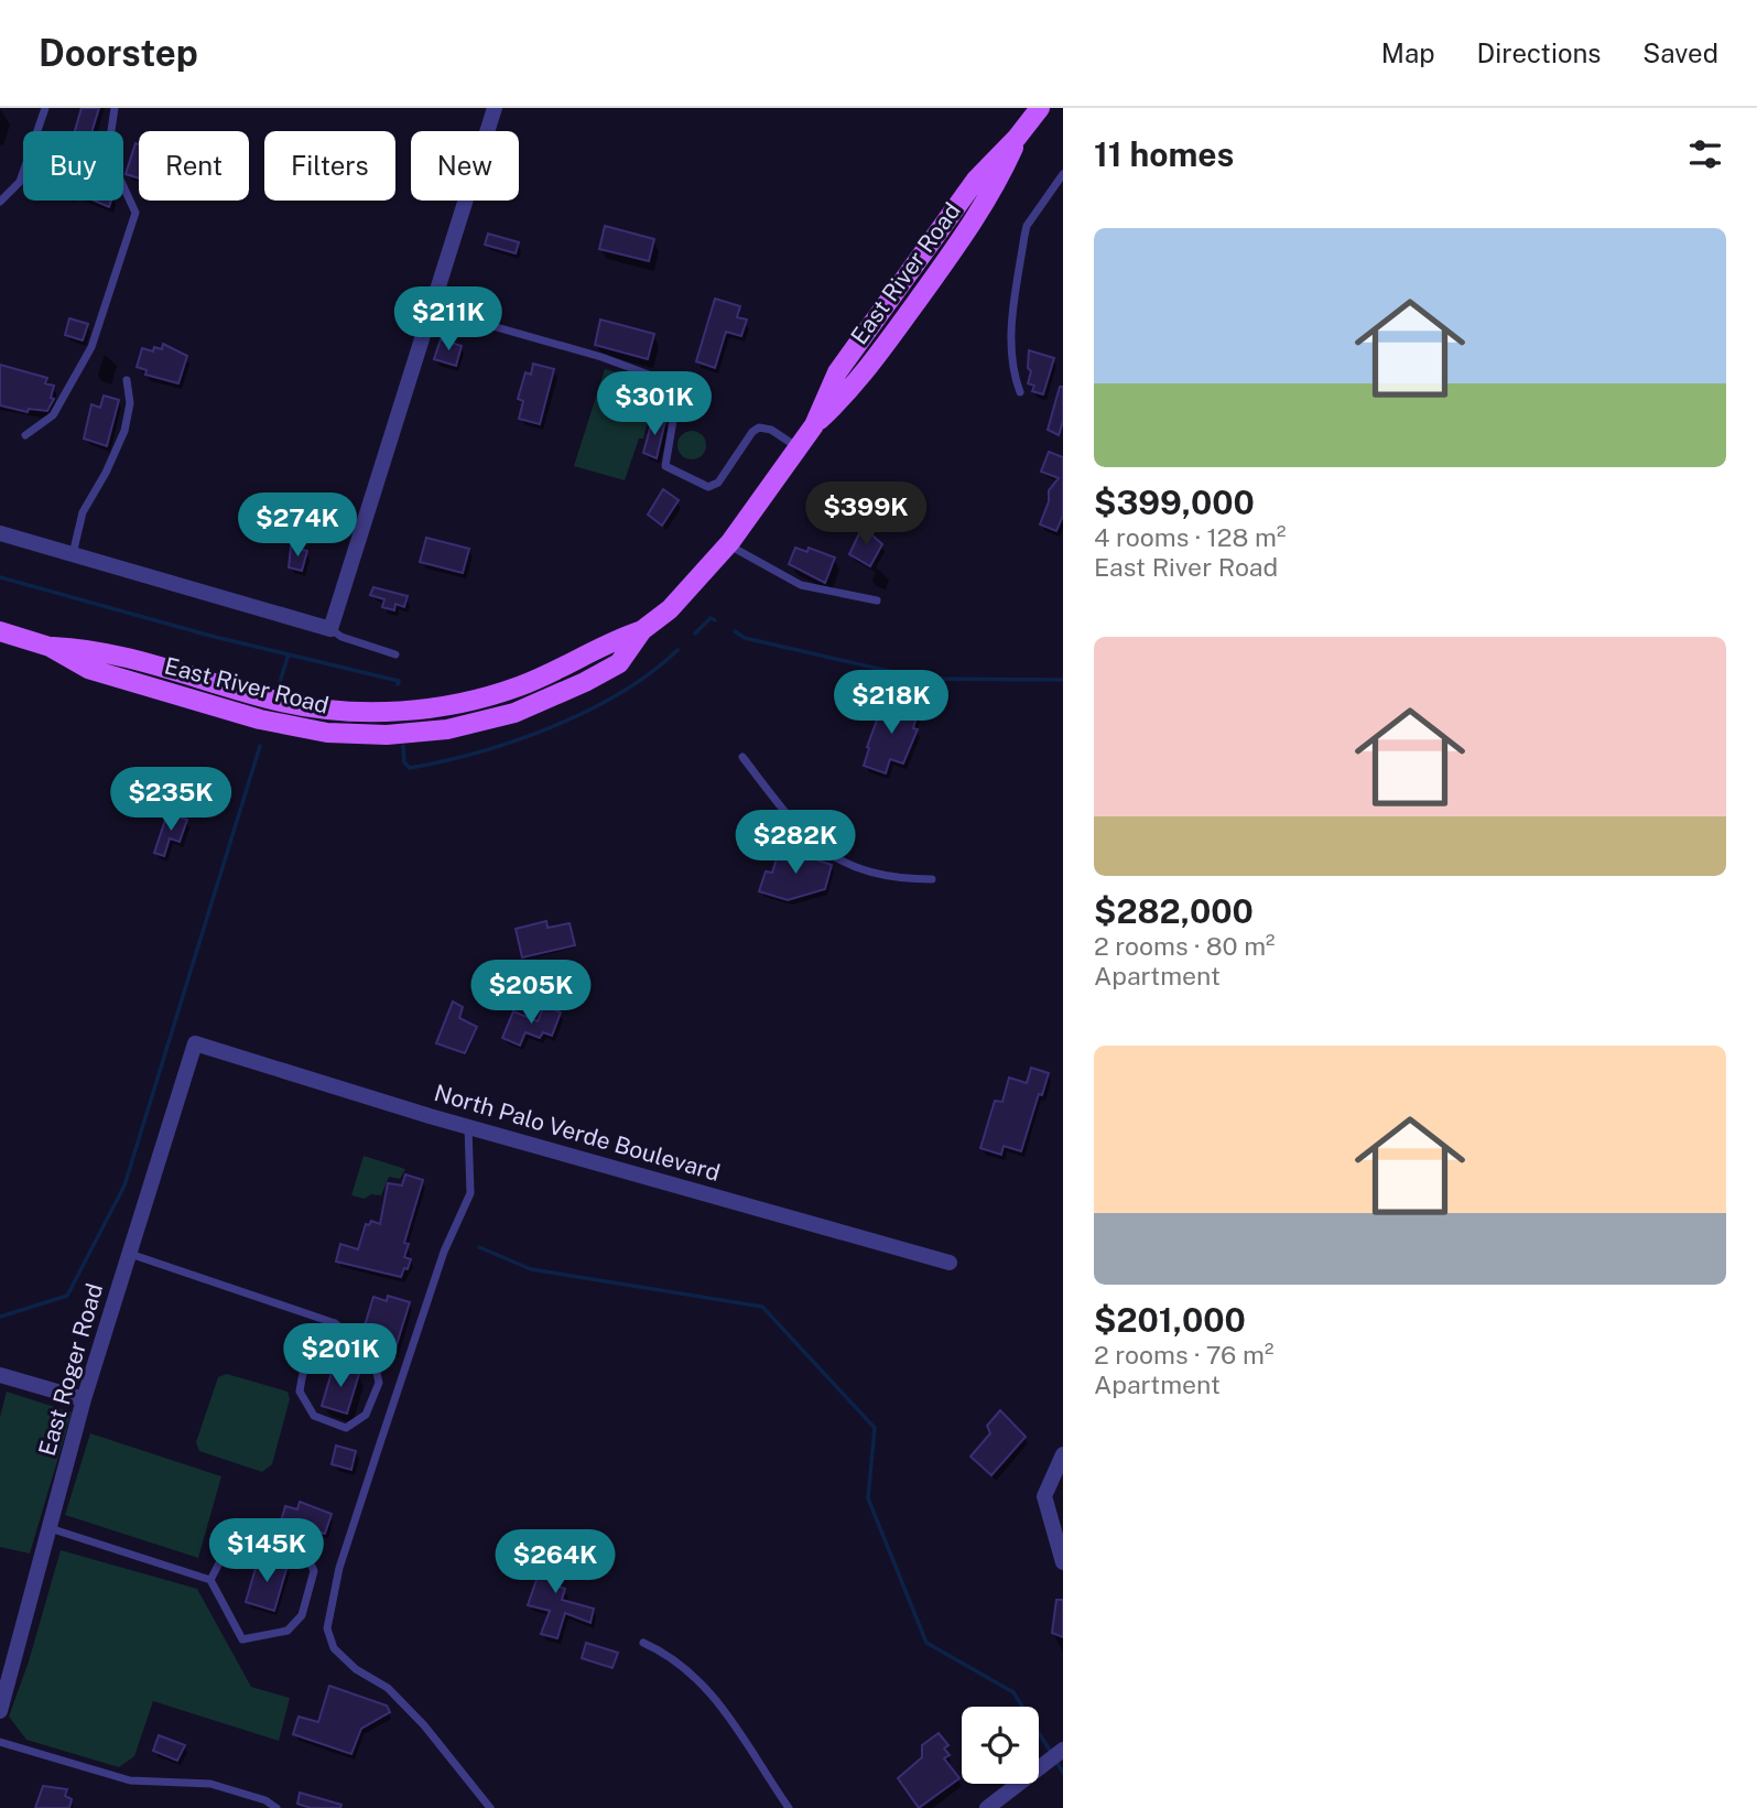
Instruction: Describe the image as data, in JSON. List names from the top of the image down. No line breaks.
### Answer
{"streets":{"main road":["East River Road"],"street":["North Palo Verde Boulevard","East Roger Road"]},"crossings":[["North Palo Verde Boulevard","East Roger Road"]],"page":{"header":"Doorstep","nav":["Map","Directions","Saved"],"heading":"11 homes","chip":["Buy","Rent","Filters","New"],"list":[{"name":"$399,000","note":"4 rooms · 128 m² · East River Road"},{"name":"$282,000","note":"2 rooms · 80 m² · Apartment"},{"name":"$201,000","note":"2 rooms · 76 m² · Apartment"}],"price":["$211K","$301K","$399K","$274K","$218K","$235K","$282K","$205K","$201K","$145K","$264K"]}}
